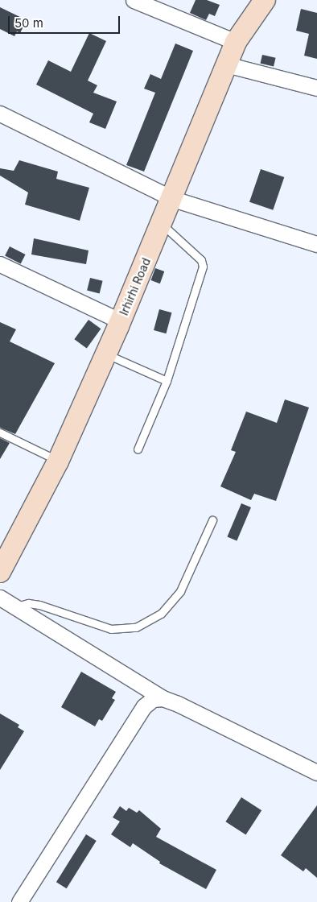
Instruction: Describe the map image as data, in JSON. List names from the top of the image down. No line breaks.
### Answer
{"streets":{"street":["Irhirhi Road"]},"scale_bar":"50 m"}
